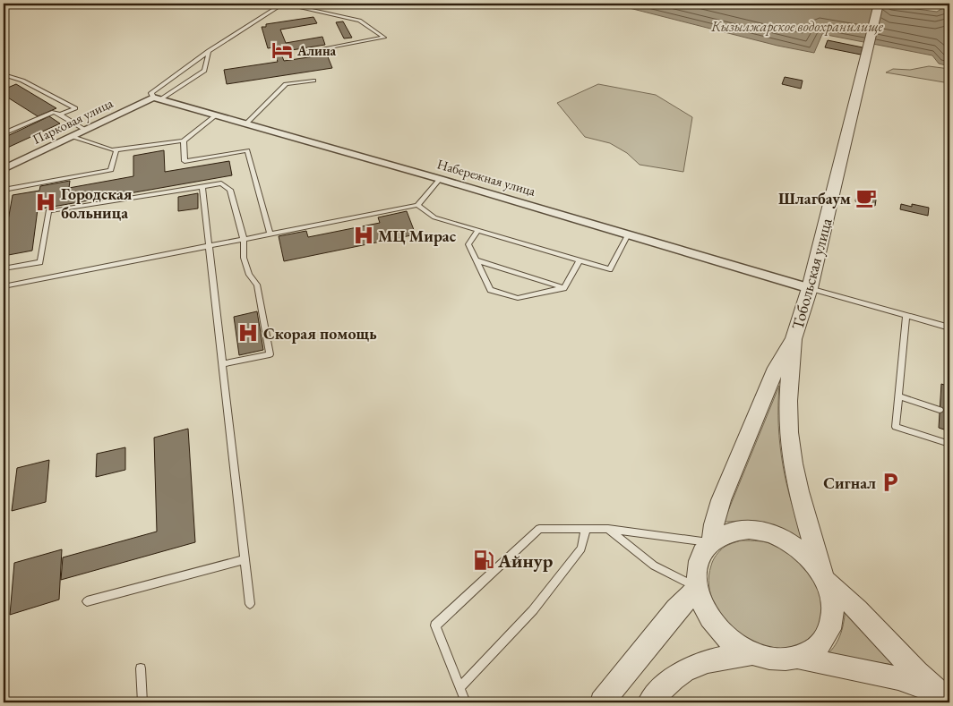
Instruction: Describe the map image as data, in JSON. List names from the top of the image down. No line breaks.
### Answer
{"streets":{"street":["Парковая улица","Набережная улица","Тобольская улица"]},"crossings":[["Парковая улица","Набережная улица"],["Набережная улица","Тобольская улица"]],"water":["Кызылжарское водохранилище"],"places":{"hotel":["Алина"],"cafe":["Шлагбаум"],"hospital":["Городская больница","МЦ Мирас","Скорая помощь"],"parking":["Сигнал"],"fuel station":["Айнур"]}}
